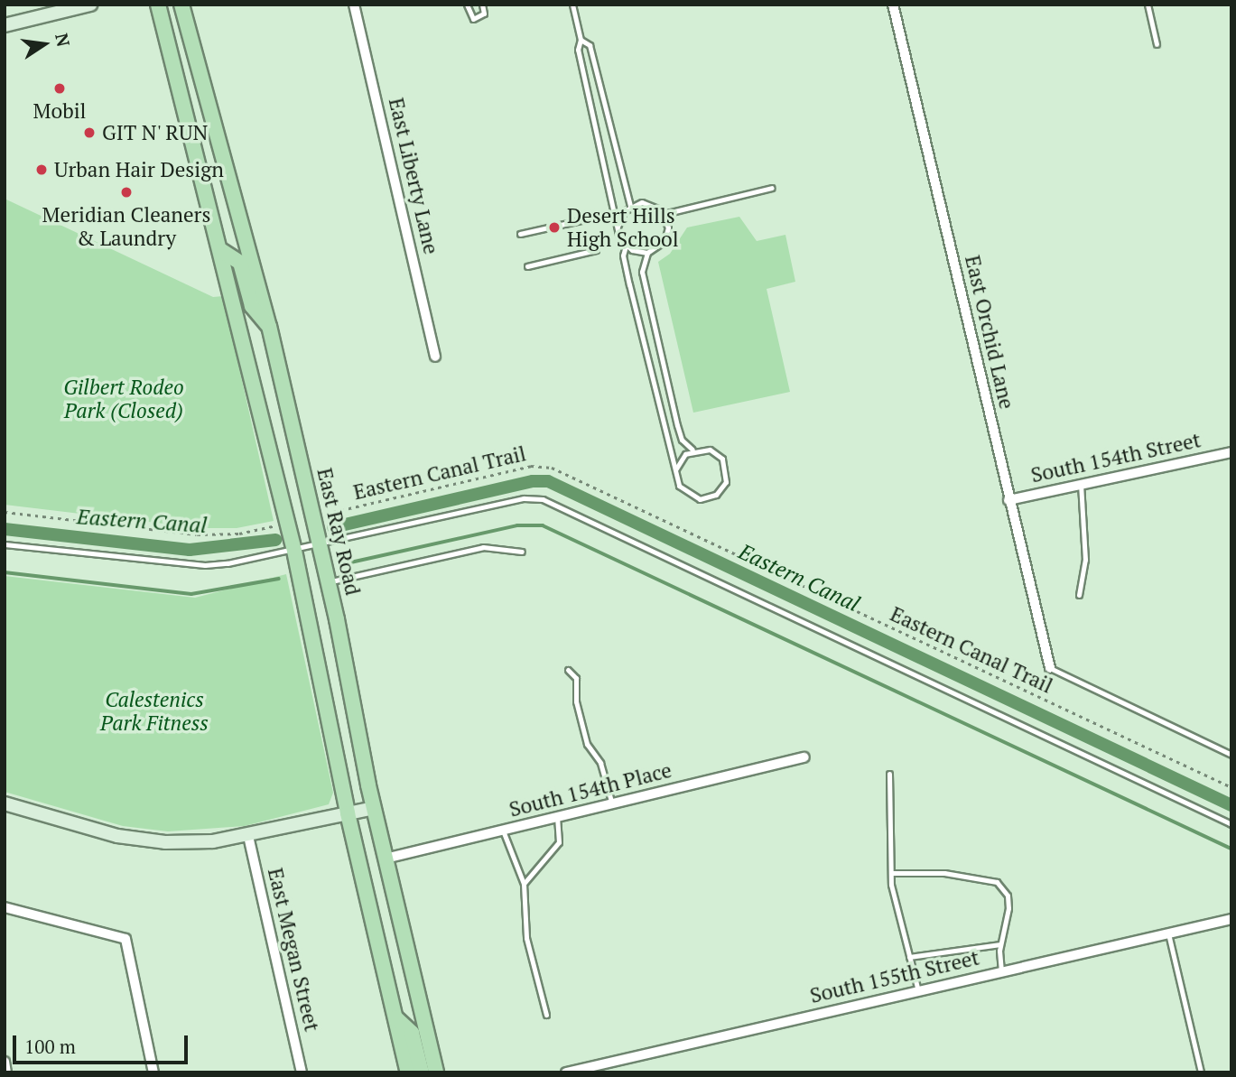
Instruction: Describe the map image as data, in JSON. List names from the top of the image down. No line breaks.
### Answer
{"streets":{"main road":["East Ray Road"],"street":["East Liberty Lane","East Orchid Lane","South 154th Street","South 154th Place","East Megan Street","South 155th Street"],"path":["Eastern Canal Trail"]},"crossings":[["East Orchid Lane","South 154th Street"],["Eastern Canal Trail","East Ray Road"],["East Ray Road","South 154th Place"]],"water":["Eastern Canal"],"parks":["Gilbert Rodeo Park (Closed)","Calestenics Park Fitness"],"places":["Mobil","GIT N' RUN","Urban Hair Design","Meridian Cleaners & Laundry","Desert Hills High School"],"scale_bar":"100 m","north":"right"}
